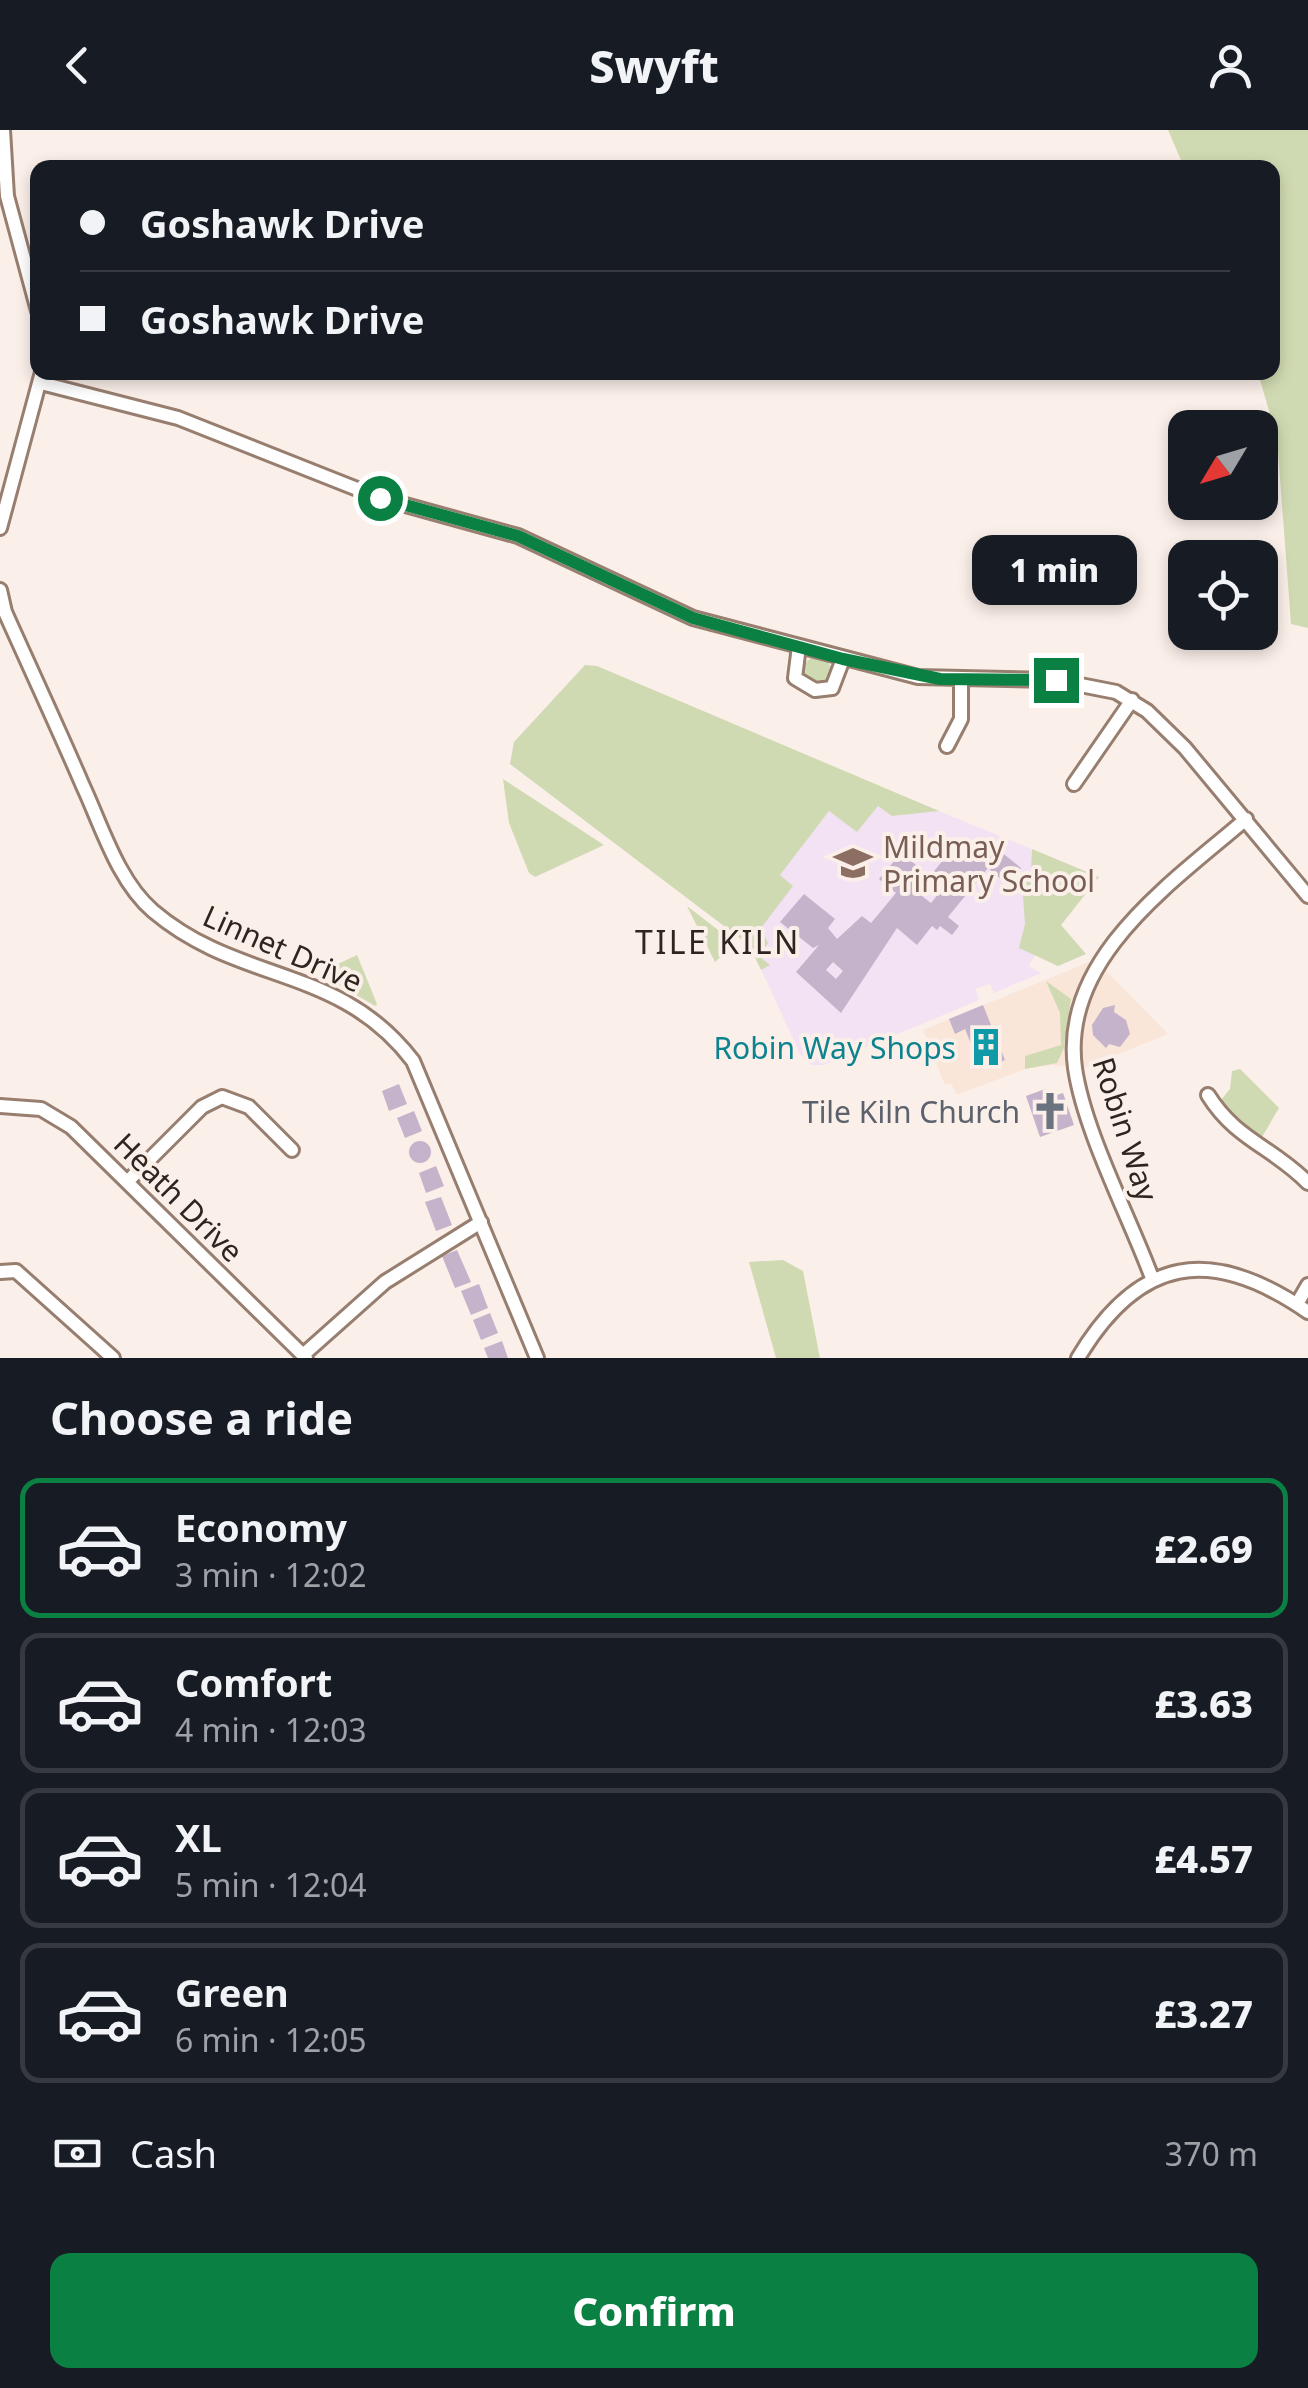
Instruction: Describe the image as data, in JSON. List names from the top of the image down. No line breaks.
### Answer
{"streets":{"street":["Linnet Drive","Robin Way","Heath Drive"]},"districts":["TILE KILN"],"places":{"school or university":["Mildmay Primary School"],"building":["Robin Way Shops"],"church":["Tile Kiln Church"]},"north":"bottom left","page":{"header":"Swyft","banner":["Goshawk Drive","Goshawk Drive"],"bubble":"1 min","heading":"Choose a ride","list":[{"name":"Economy","note":"3 min · 12:02","value":"£2.69"},{"name":"Comfort","note":"4 min · 12:03","value":"£3.63"},{"name":"XL","note":"5 min · 12:04","value":"£4.57"},{"name":"Green","note":"6 min · 12:05","value":"£3.27"}],"pay":["Cash","370 m"],"buttons":"Confirm"}}
